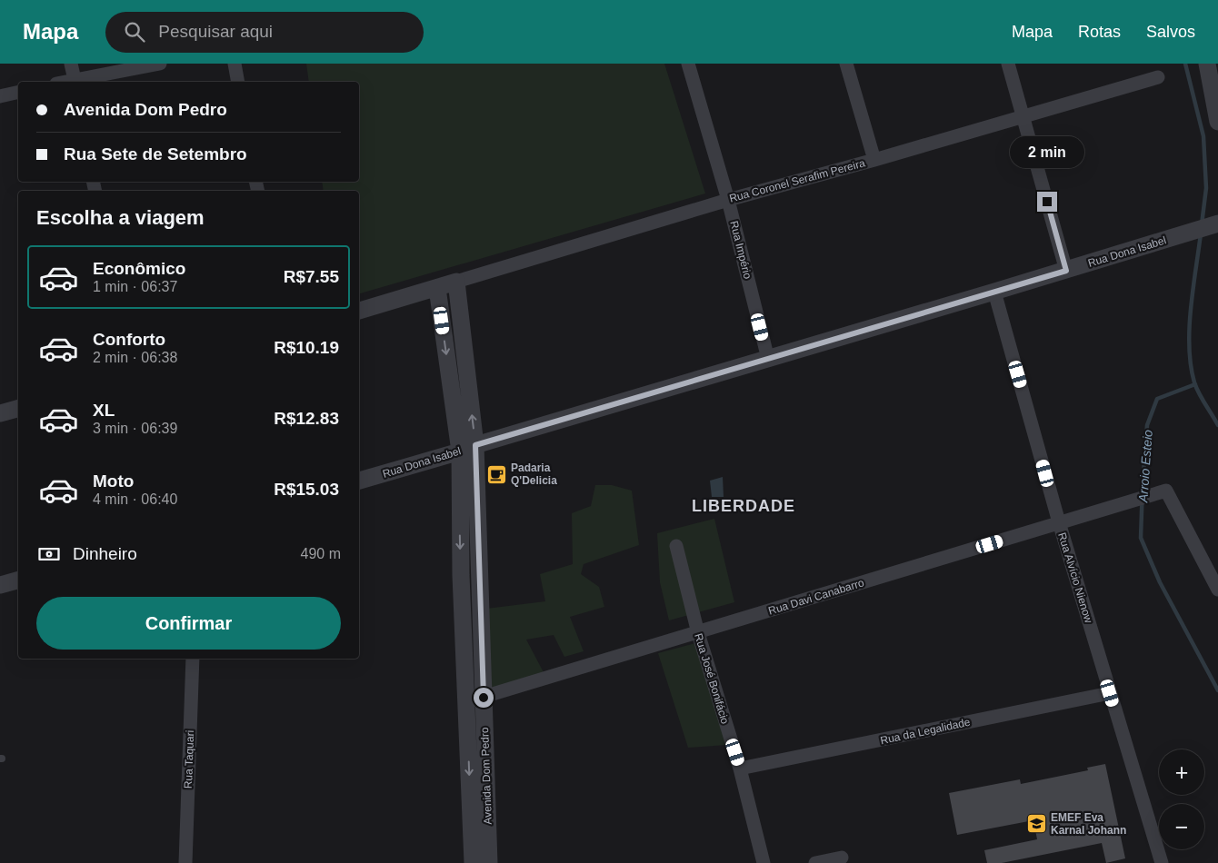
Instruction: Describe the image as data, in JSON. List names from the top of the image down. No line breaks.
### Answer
{"streets":{"street":["Rua Coronel Serafim Pereira","Rua Império","Rua Dona Isabel","Rua Alvício Nienow","Rua Davi Canabarro","Rua José Bonifácio","Rua da Legalidade","Rua Taquari","Avenida Dom Pedro"]},"crossings":[["Rua Coronel Serafim Pereira","Rua Império"],["Rua Coronel Serafim Pereira","Avenida Dom Pedro"],["Rua Império","Rua Dona Isabel"],["Rua Dona Isabel","Rua Alvício Nienow"],["Rua Dona Isabel","Avenida Dom Pedro"],["Rua Alvício Nienow","Rua Davi Canabarro"],["Rua Alvício Nienow","Rua da Legalidade"],["Rua Davi Canabarro","Rua José Bonifácio"],["Rua Davi Canabarro","Avenida Dom Pedro"],["Rua José Bonifácio","Rua da Legalidade"]],"districts":["LIBERDADE"],"water":["Arroio Esteio"],"places":{"cafe":["Padaria Q'Delicia"],"school or university":["EMEF Eva Karnal Johann"]},"page":{"header":"Mapa","search":"Pesquisar aqui","nav":["Mapa","Rotas","Salvos"],"banner":["Avenida Dom Pedro","Rua Sete de Setembro"],"bubble":"2 min","heading":"Escolha a viagem","list":[{"name":"Econômico","note":"1 min · 06:37","value":"R$7.55"},{"name":"Conforto","note":"2 min · 06:38","value":"R$10.19"},{"name":"XL","note":"3 min · 06:39","value":"R$12.83"},{"name":"Moto","note":"4 min · 06:40","value":"R$15.03"}],"pay":["Dinheiro","490 m"],"buttons":"Confirmar","map_buttons":["+","−"]}}
